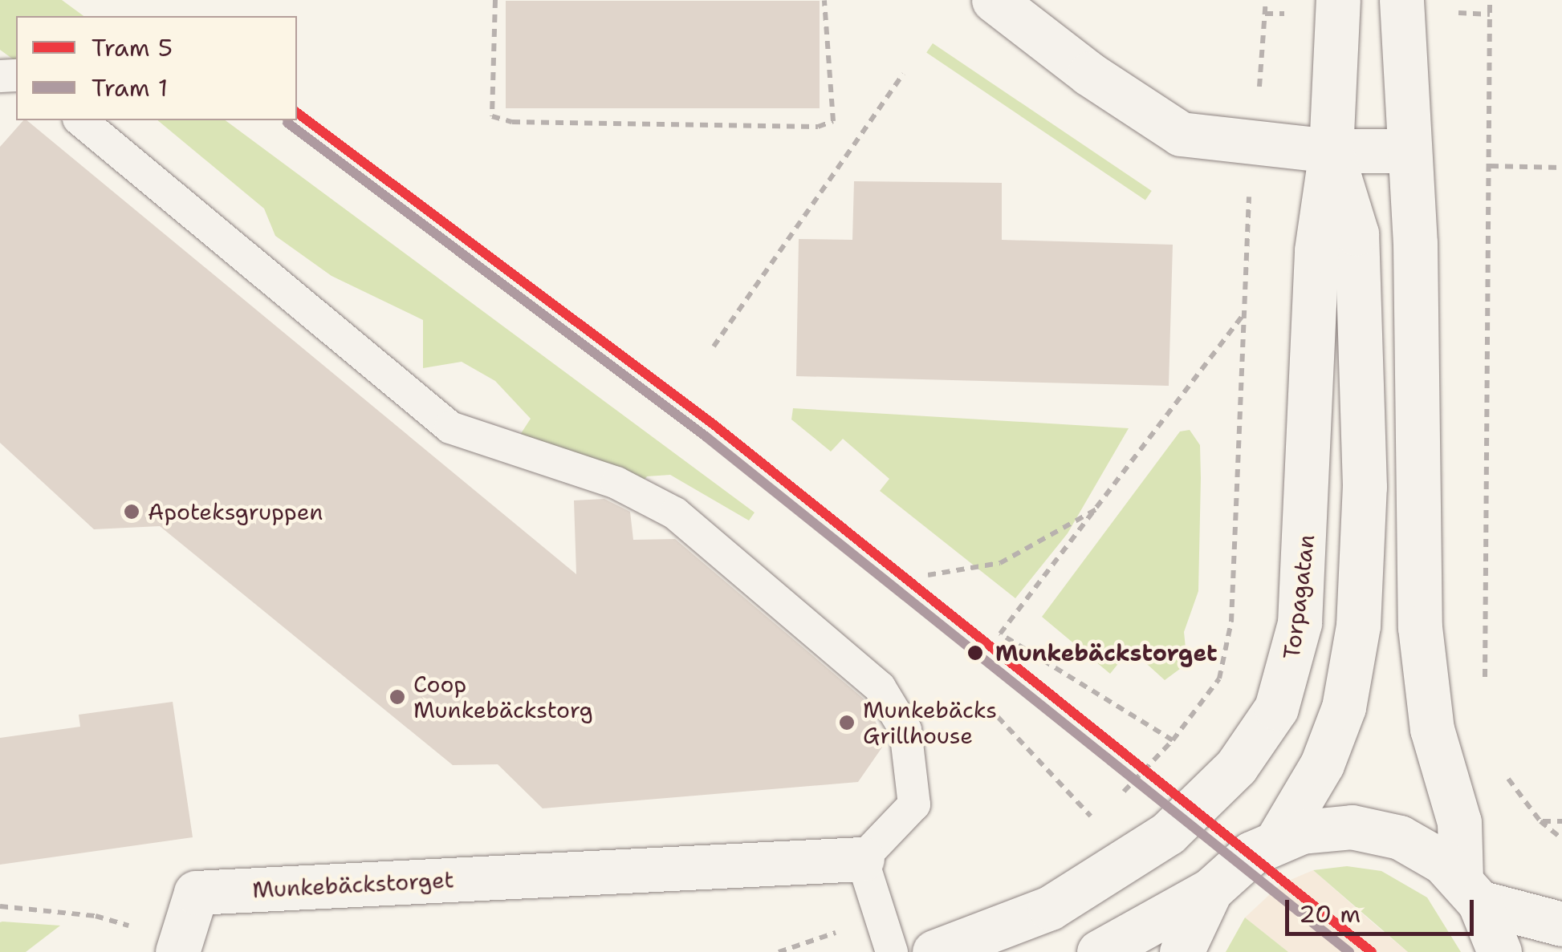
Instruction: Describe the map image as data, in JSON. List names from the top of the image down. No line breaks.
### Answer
{"streets":{"street":["Torpagatan","Munkebäckstorget"]},"places":["Apoteksgruppen","Munkebäckstorget","Coop Munkebäckstorg","Munkebäcks Grillhouse"],"lines":["tram line 5","tram line 1"],"legend":["Tram 5","Tram 1"],"scale_bar":"20 m"}
